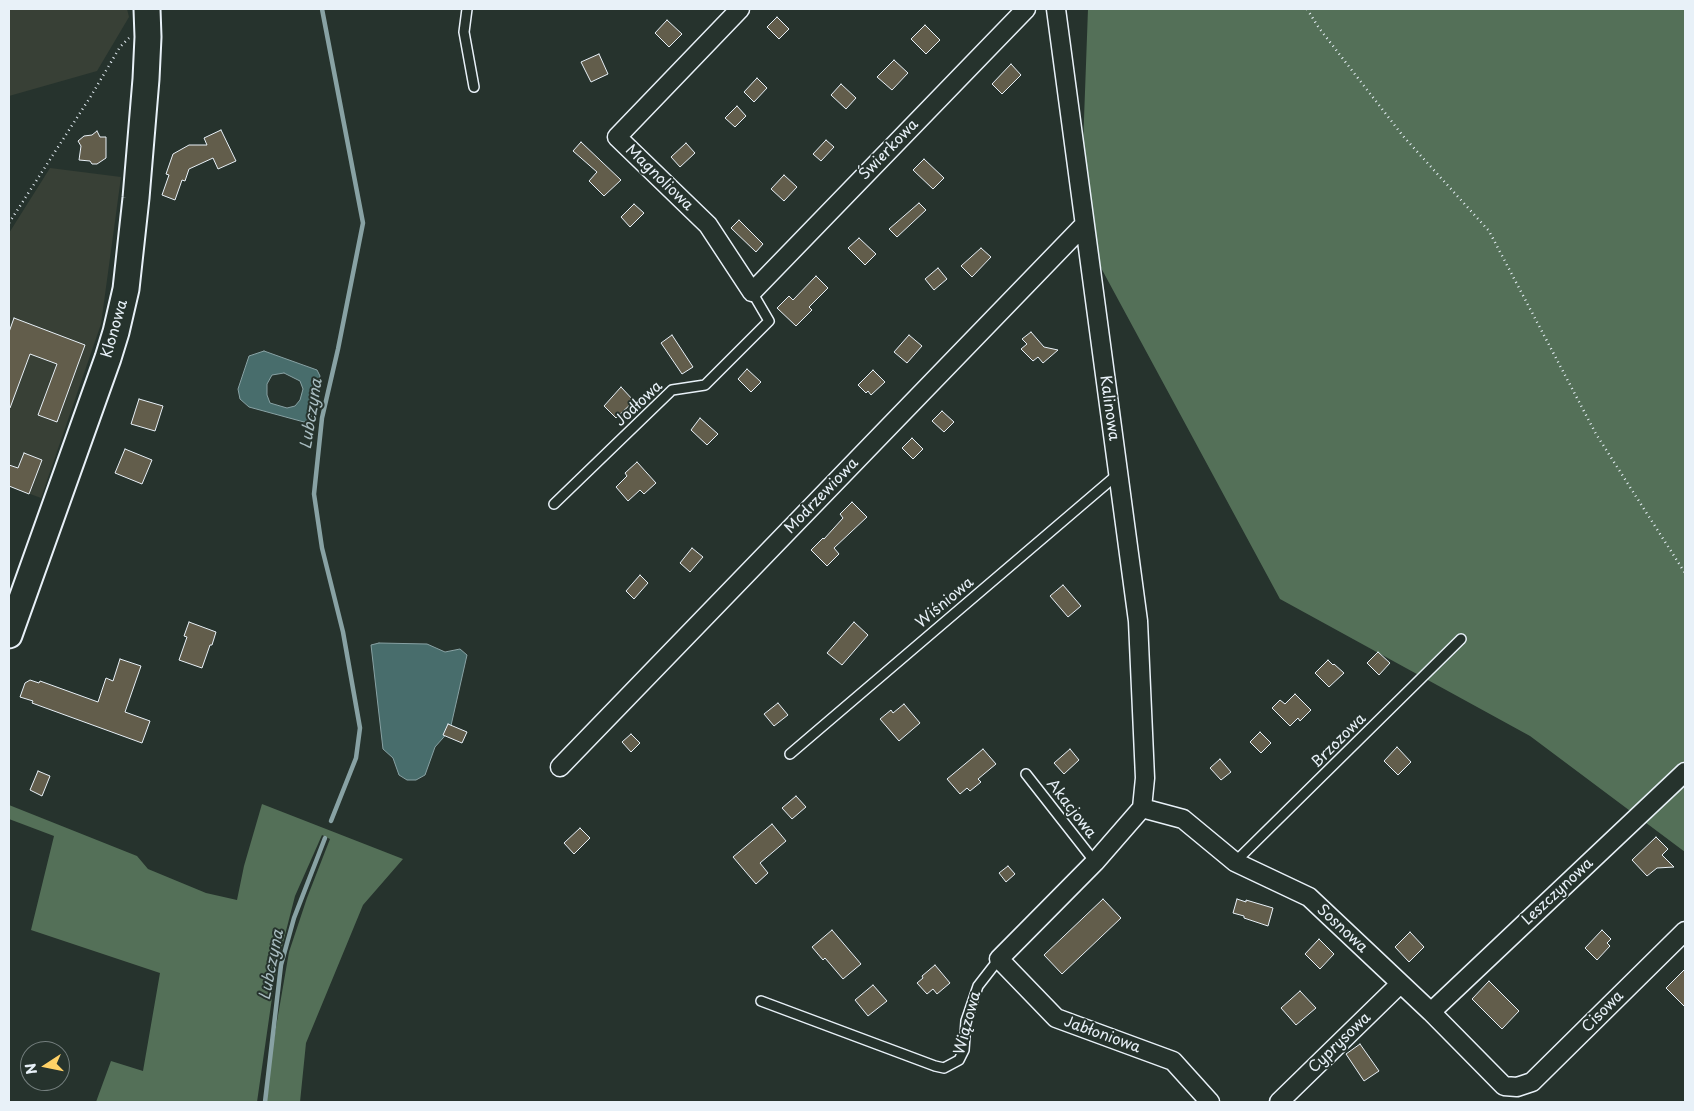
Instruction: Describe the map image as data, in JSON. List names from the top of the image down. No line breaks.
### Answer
{"streets":{"street":["Świerkowa","Magnoliowa","Klonowa","Kalinowa","Modrzewiowa","Leszczynowa","Sosnowa","Cisowa","Wiązowa","Jabłoniowa","Cyprysowa"],"lane":["Jodłowa","Wiśniowa","Brzozowa","Akacjowa"]},"crossings":[["Świerkowa","Magnoliowa"],["Świerkowa","Jodłowa"],["Magnoliowa","Jodłowa"],["Kalinowa","Modrzewiowa"],["Kalinowa","Wiśniowa"],["Kalinowa","Sosnowa"],["Kalinowa","Wiązowa"],["Brzozowa","Sosnowa"],["Akacjowa","Wiązowa"],["Leszczynowa","Sosnowa"],["Sosnowa","Cisowa"],["Sosnowa","Wiązowa"],["Sosnowa","Cyprysowa"],["Wiązowa","Jabłoniowa"]],"water":["Lubczyna"],"north":"left"}
